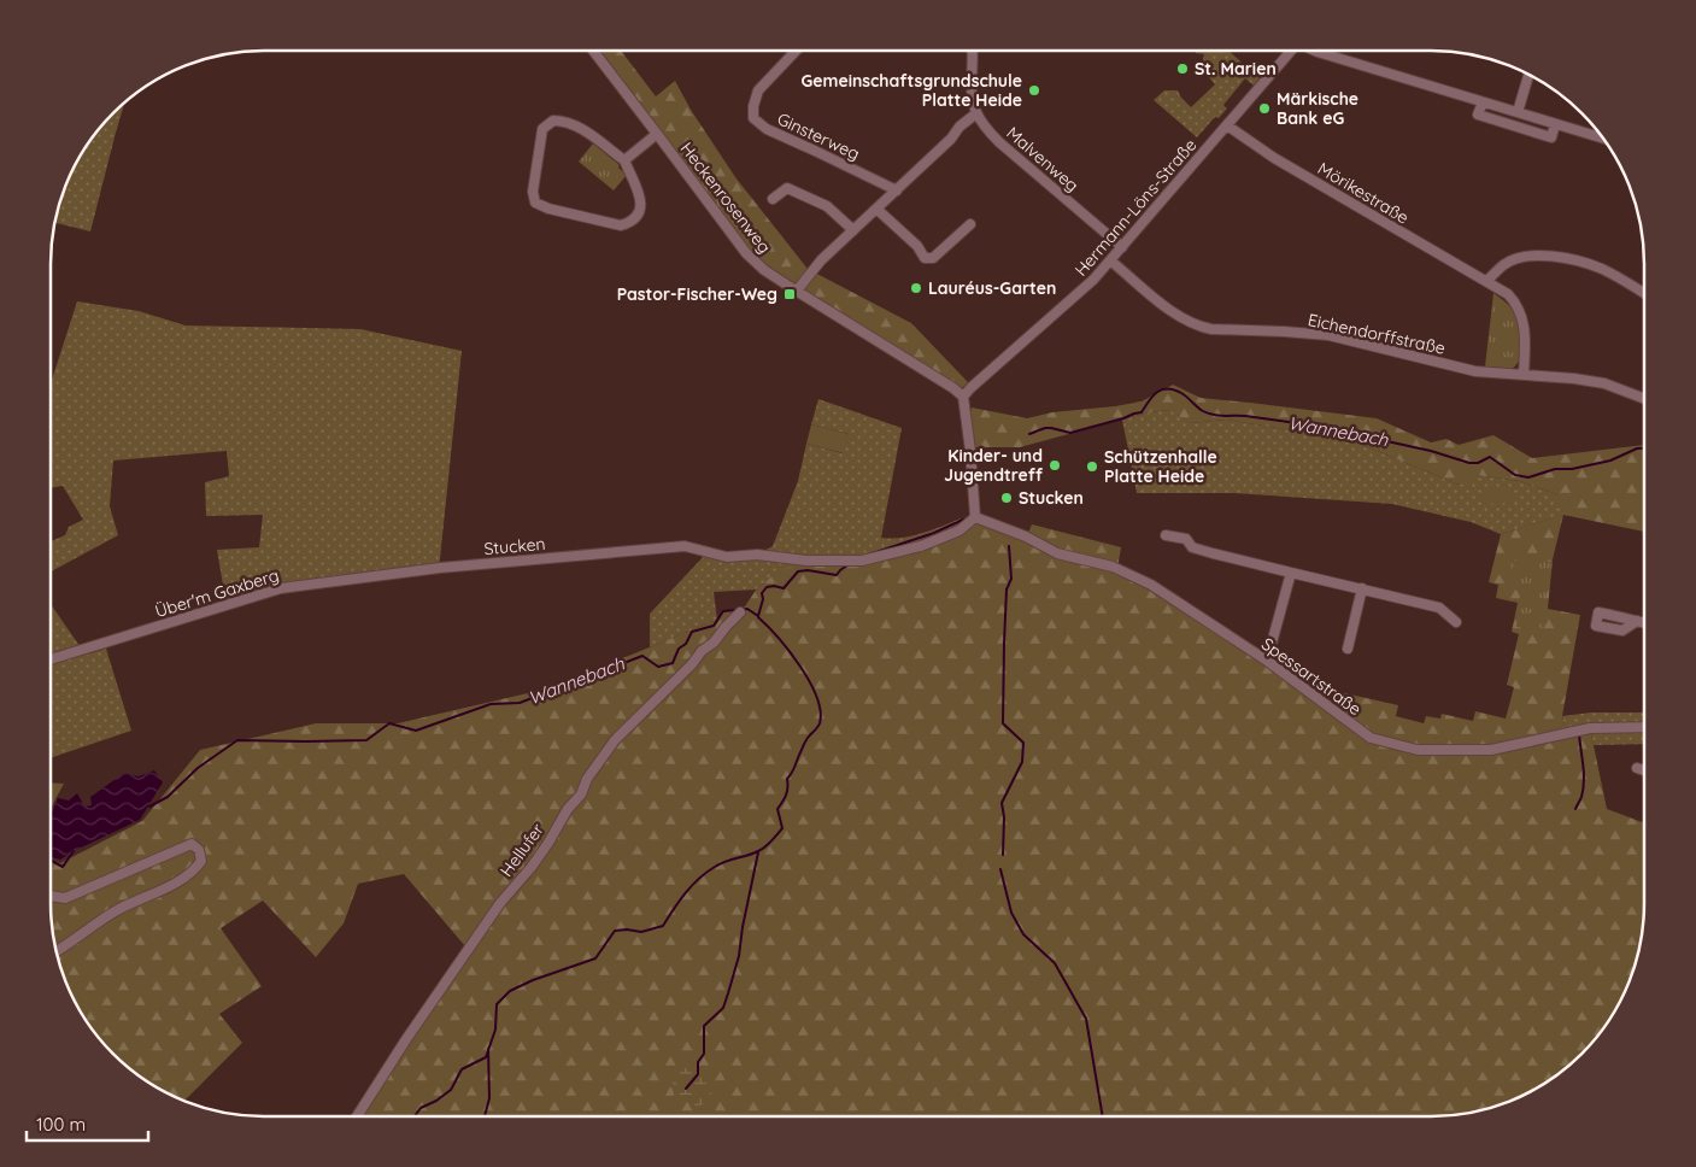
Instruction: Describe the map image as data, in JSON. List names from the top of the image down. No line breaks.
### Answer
{"streets":{"street":["Ginsterweg","Malvenweg","Mörikestraße","Heckenrosenweg","Hermann-Löns-Straße","Eichendorffstraße","Stucken","Über'm Gaxberg","Spessartstraße","Hellufer"]},"crossings":[["Malvenweg","Hermann-Löns-Straße"],["Mörikestraße","Hermann-Löns-Straße"],["Mörikestraße","Eichendorffstraße"],["Heckenrosenweg","Hermann-Löns-Straße"],["Hermann-Löns-Straße","Eichendorffstraße"],["Stucken","Über'm Gaxberg"],["Stucken","Spessartstraße"]],"water":["Wannebach"],"places":{"other":["St. Marien","Gemeinschaftsgrundschule Platte Heide","Märkische Bank eG","Lauréus-Garten","Kinder- und Jugendtreff","Schützenhalle Platte Heide","Stucken"],"transit":["Pastor-Fischer-Weg"]},"scale_bar":"100 m"}
